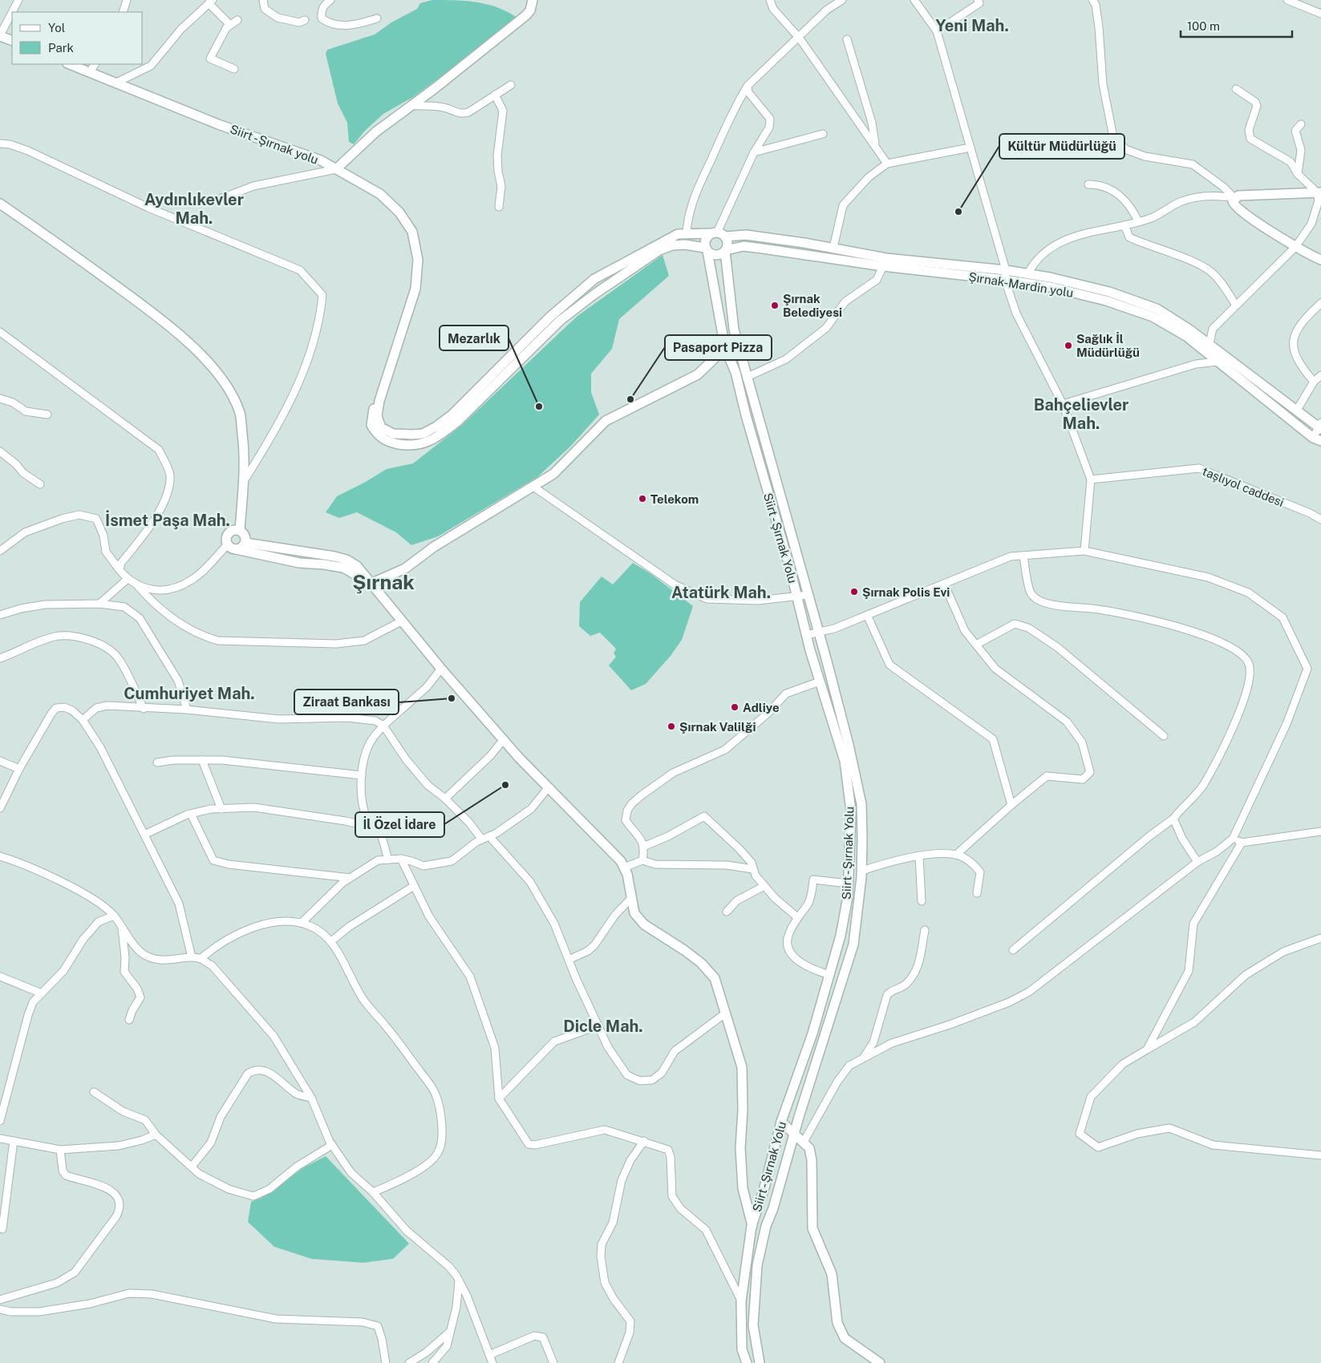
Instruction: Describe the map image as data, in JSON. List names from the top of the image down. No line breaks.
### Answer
{"streets":{"street":["Siirt - Şırnak yolu","Şırnak-Mardin yolu","taşlıyol caddesi","Siirt - Şırnak Yolu"]},"crossings":[["Şırnak-Mardin yolu","Siirt - Şırnak Yolu"]],"districts":["Yeni Mah.","Aydınlıkevler Mah.","Bahçelievler Mah.","İsmet Paşa Mah.","Şırnak","Atatürk Mah.","Cumhuriyet Mah.","Dicle Mah."],"places":["Kültür Müdürlüğü","Şırnak Belediyesi","Sağlık İl Müdürlüğü","Pasaport Pizza","Mezarlık","Telekom","Şırnak Polis Evi","Ziraat Bankası","Adliye","Şırnak Valilği","İl Özel İdare"],"legend":["Yol","Park"],"scale_bar":"100 m"}
